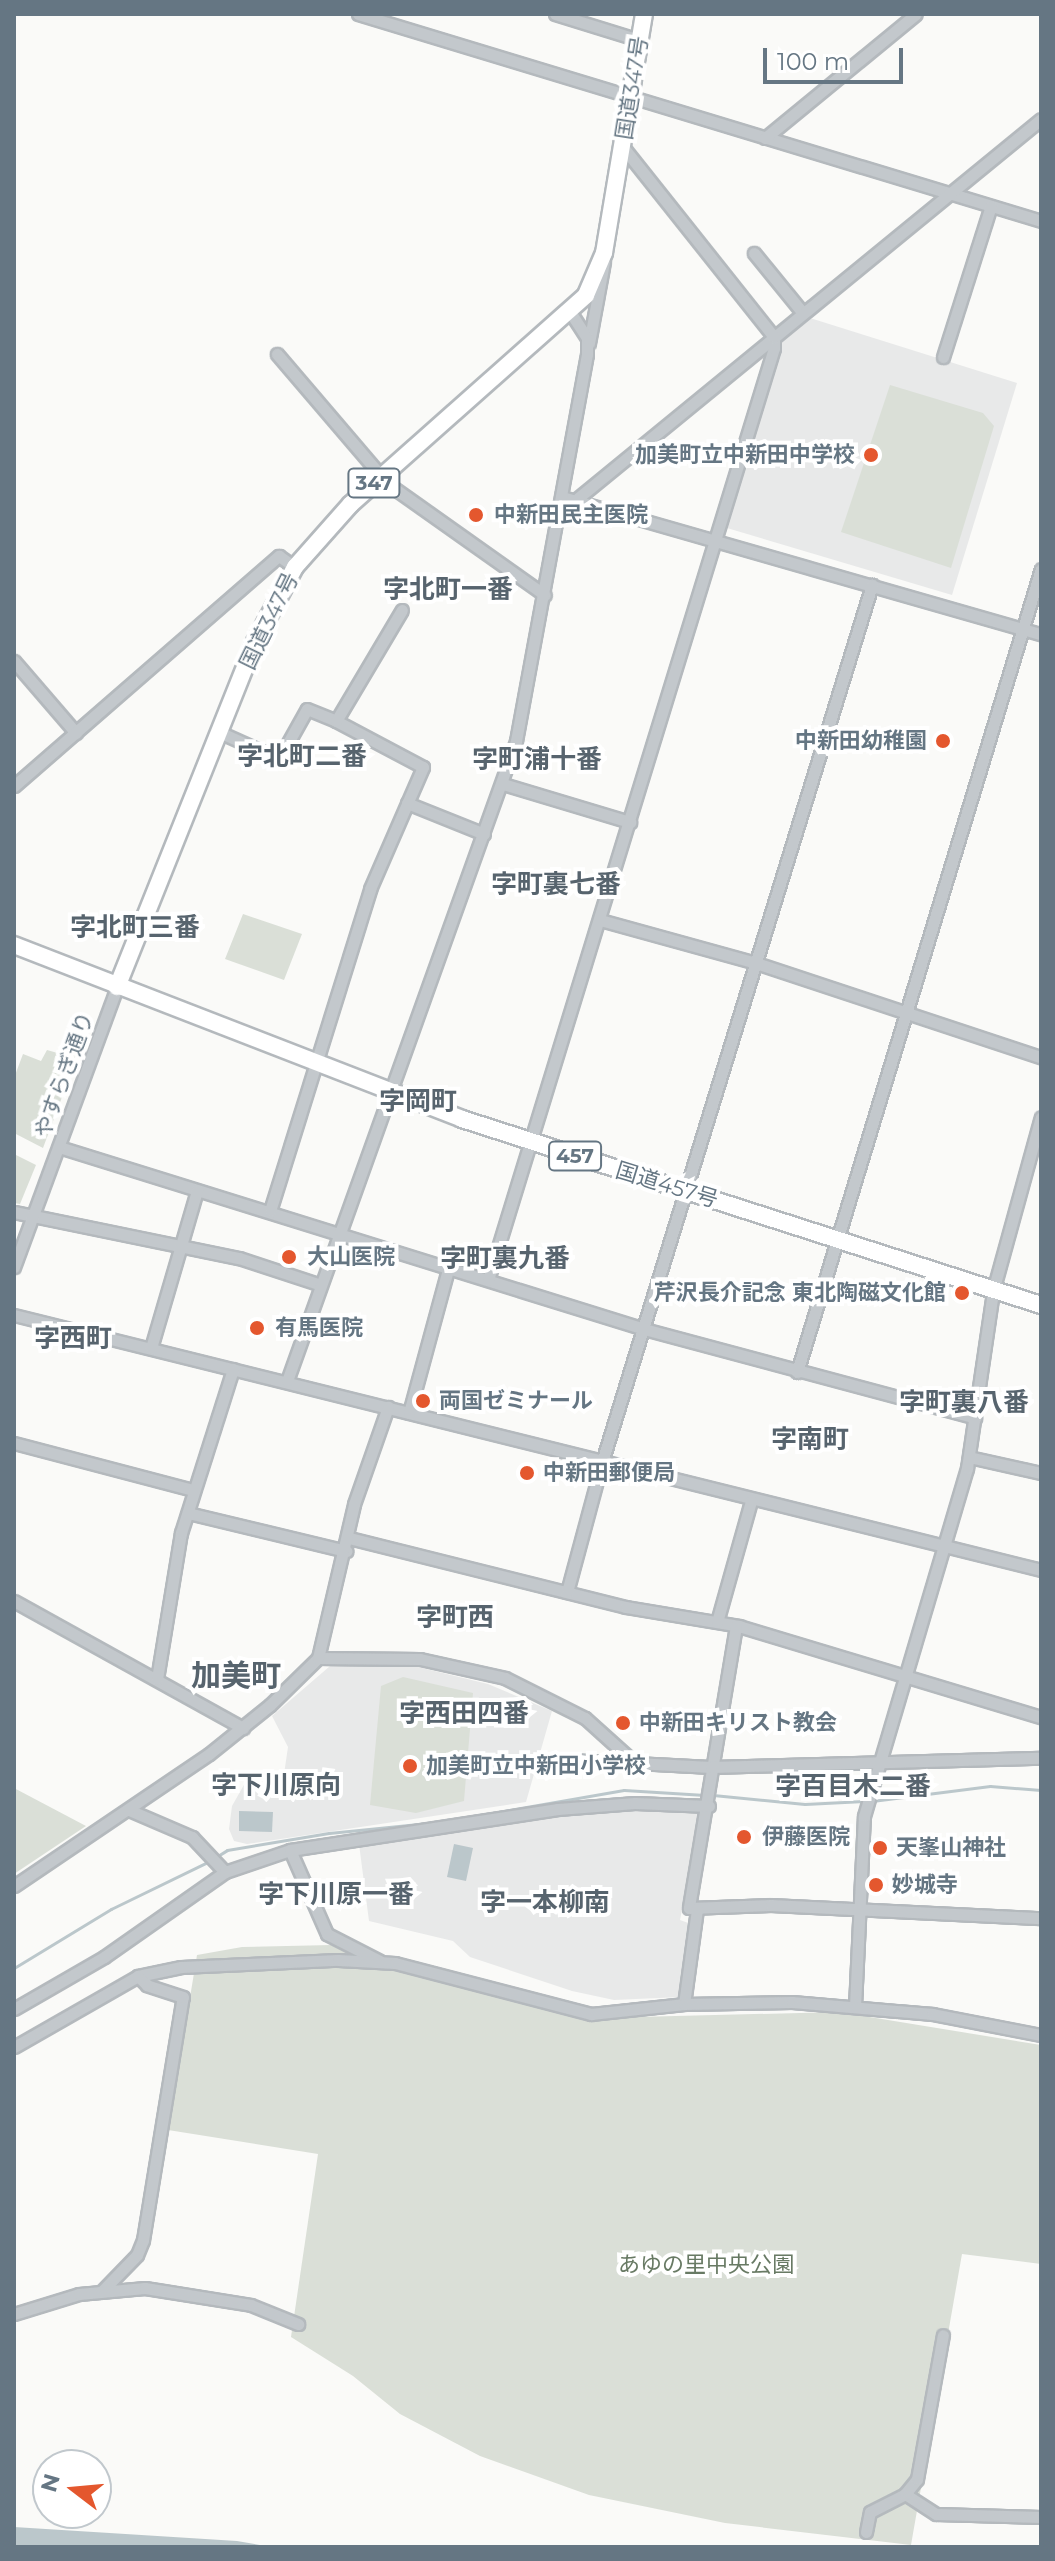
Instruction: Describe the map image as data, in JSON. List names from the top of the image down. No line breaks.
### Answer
{"streets":{"highway":["国道347号","347","457","国道457号"],"street":["やすらぎ通り"]},"crossings":[["国道347号","やすらぎ通り"],["国道347号","457"],["国道347号","国道457号"],["やすらぎ通り","457"],["やすらぎ通り","国道457号"],["457","国道457号"]],"districts":["字北町一番","字北町二番","字町浦十番","字町裏七番","字北町三番","字岡町","字町裏九番","字西町","字町裏八番","字南町","字町西","加美町","字西田四番","字下川原向","字百目木二番","字下川原一番","字一本柳南"],"parks":["あゆの里中央公園"],"places":["加美町立中新田中学校","中新田民主医院","中新田幼稚園","大山医院","芹沢長介記念 東北陶磁文化館","有馬医院","両国ゼミナール","中新田郵便局","中新田キリスト教会","加美町立中新田小学校","伊藤医院","天峯山神社","妙城寺"],"scale_bar":"100 m","north":"left"}
